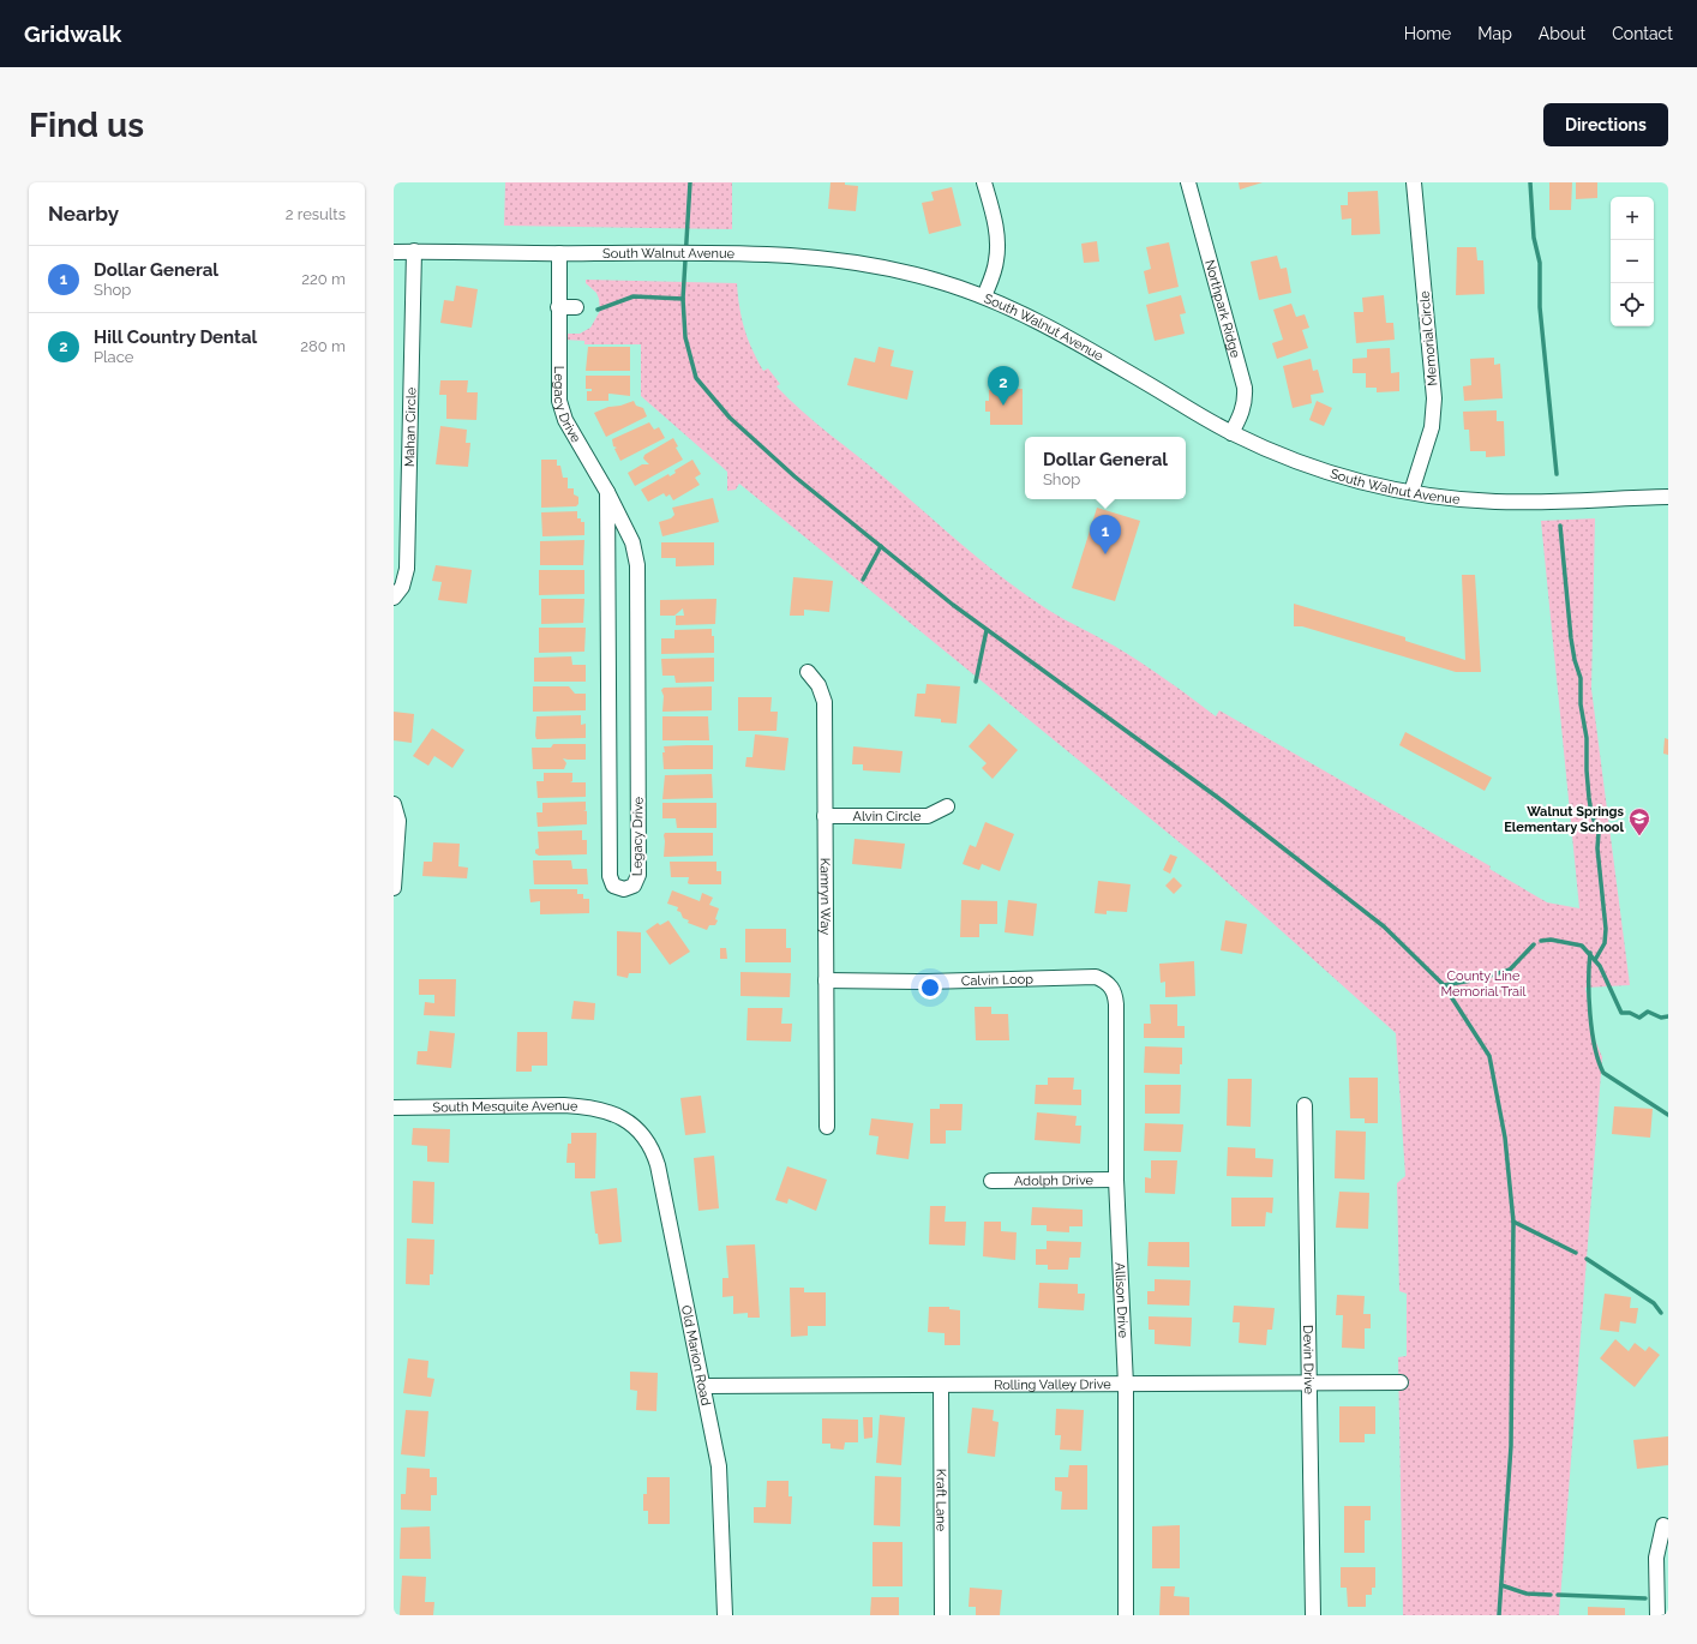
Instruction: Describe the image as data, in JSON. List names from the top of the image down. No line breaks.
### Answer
{"streets":{"street":["South Walnut Avenue","Northpark Ridge","Memorial Circle","Legacy Drive","Mahan Circle","Alvin Circle","Kamryn Way","Calvin Loop","South Mesquite Avenue","Adolph Drive","Allison Drive","Old Marion Road","Devin Drive","Rolling Valley Drive","Kraft Lane"]},"crossings":[["South Walnut Avenue","Northpark Ridge"],["South Walnut Avenue","Memorial Circle"],["South Walnut Avenue","Legacy Drive"],["South Walnut Avenue","Mahan Circle"],["Alvin Circle","Kamryn Way"],["Kamryn Way","Calvin Loop"],["Calvin Loop","Allison Drive"],["South Mesquite Avenue","Old Marion Road"],["Adolph Drive","Allison Drive"],["Allison Drive","Rolling Valley Drive"],["Old Marion Road","Rolling Valley Drive"],["Devin Drive","Rolling Valley Drive"],["Rolling Valley Drive","Kraft Lane"]],"parks":["County Line Memorial Trail"],"places":{"school or university":["Walnut Springs Elementary School"]},"page":{"header":"Gridwalk","nav":["Home","Map","About","Contact"],"buttons":"Directions","title":"Find us","heading":["Nearby","2 results"],"map_buttons":["+","−"],"list":[{"mark":"1","name":"Dollar General","note":"Shop","value":"220 m"},{"mark":"2","name":"Hill Country Dental","note":"Place","value":"280 m"}],"pins":["2","1"],"popup":["Dollar General","Shop"]}}
